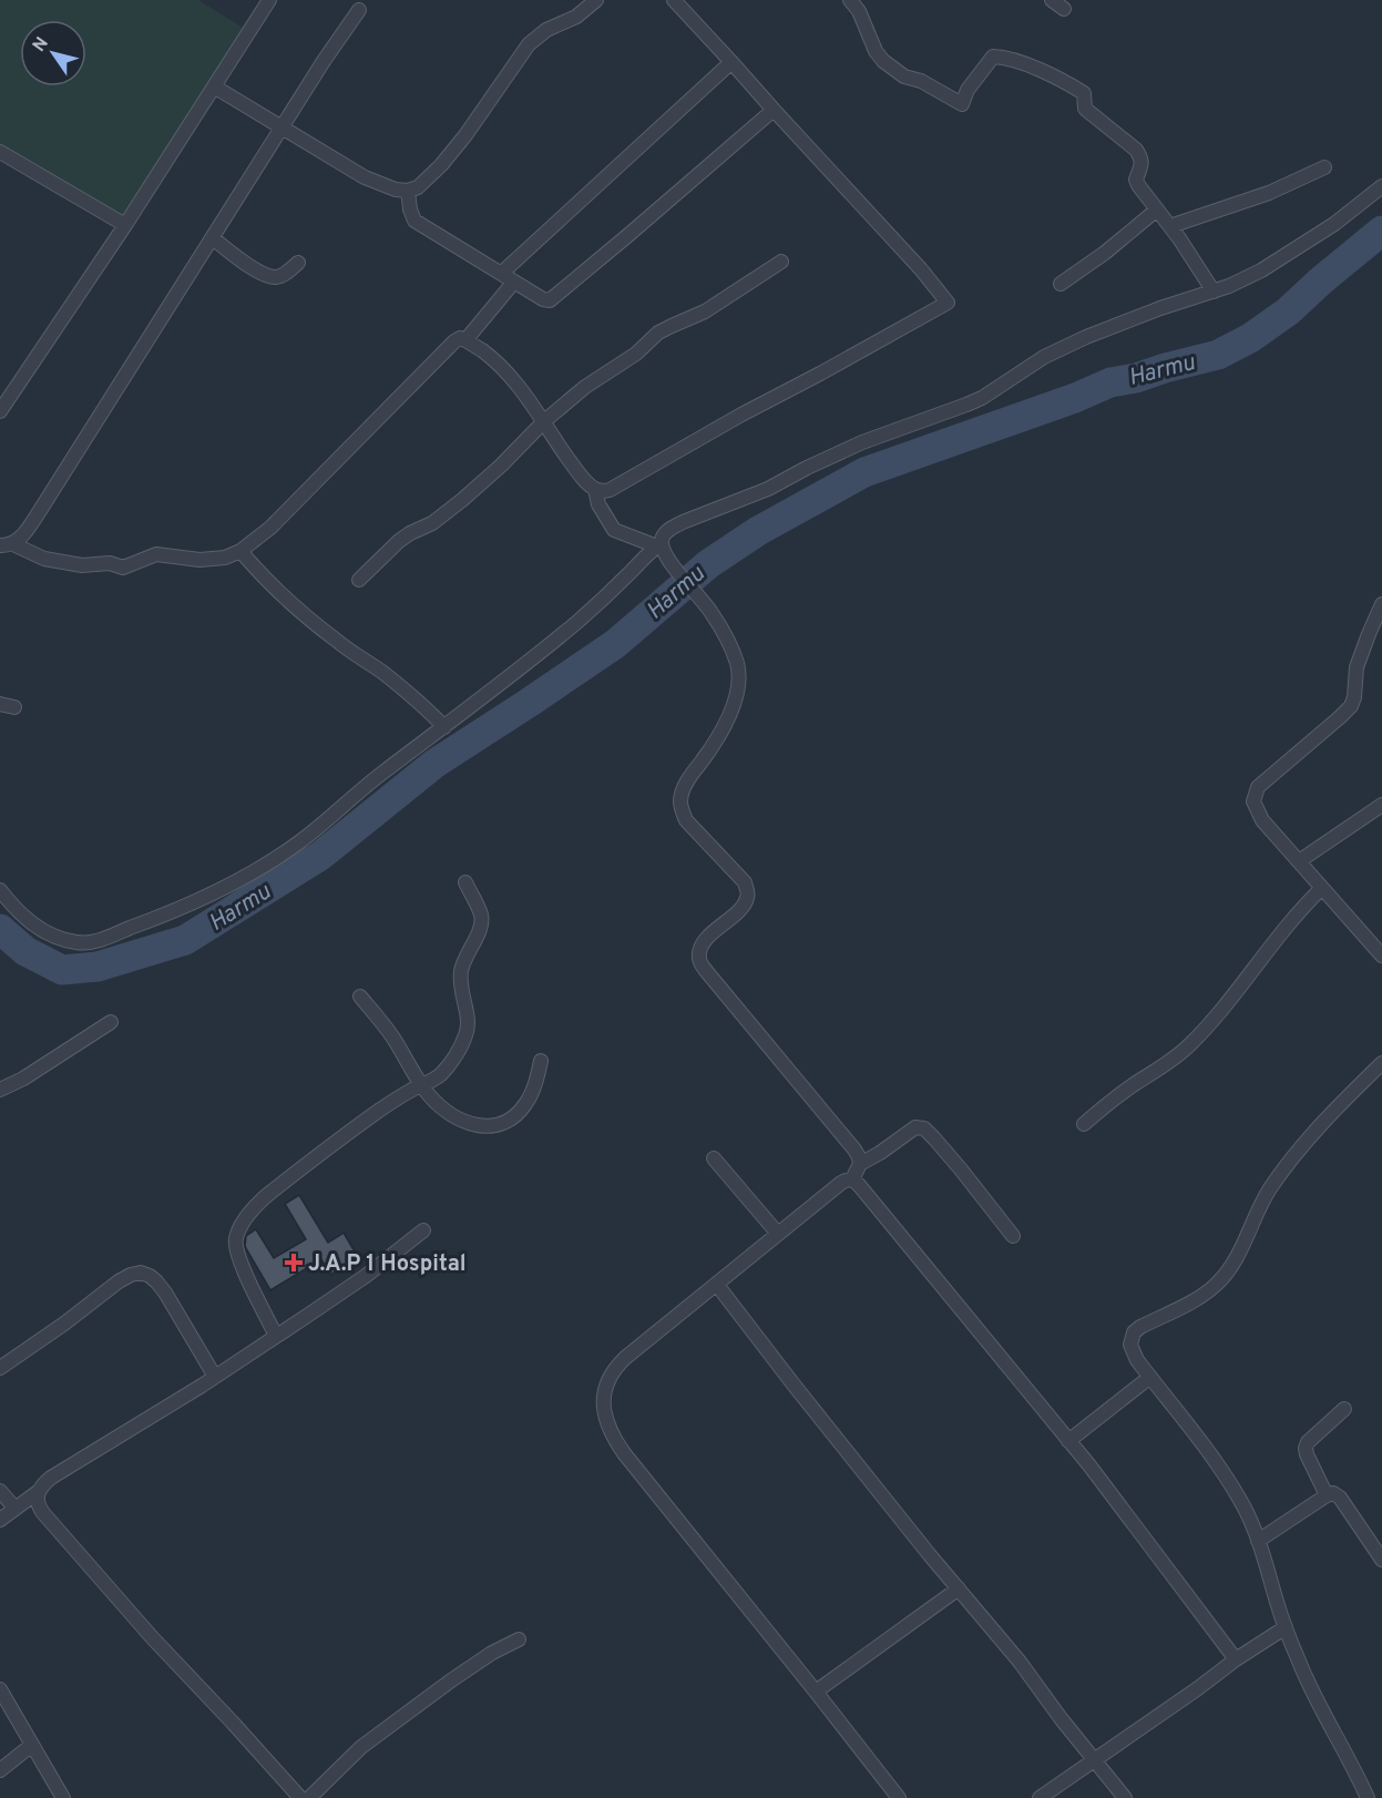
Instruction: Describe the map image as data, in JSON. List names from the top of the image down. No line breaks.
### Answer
{"water":["Harmu"],"places":{"health":["J.A.P 1 Hospital"]},"north":"top left"}
